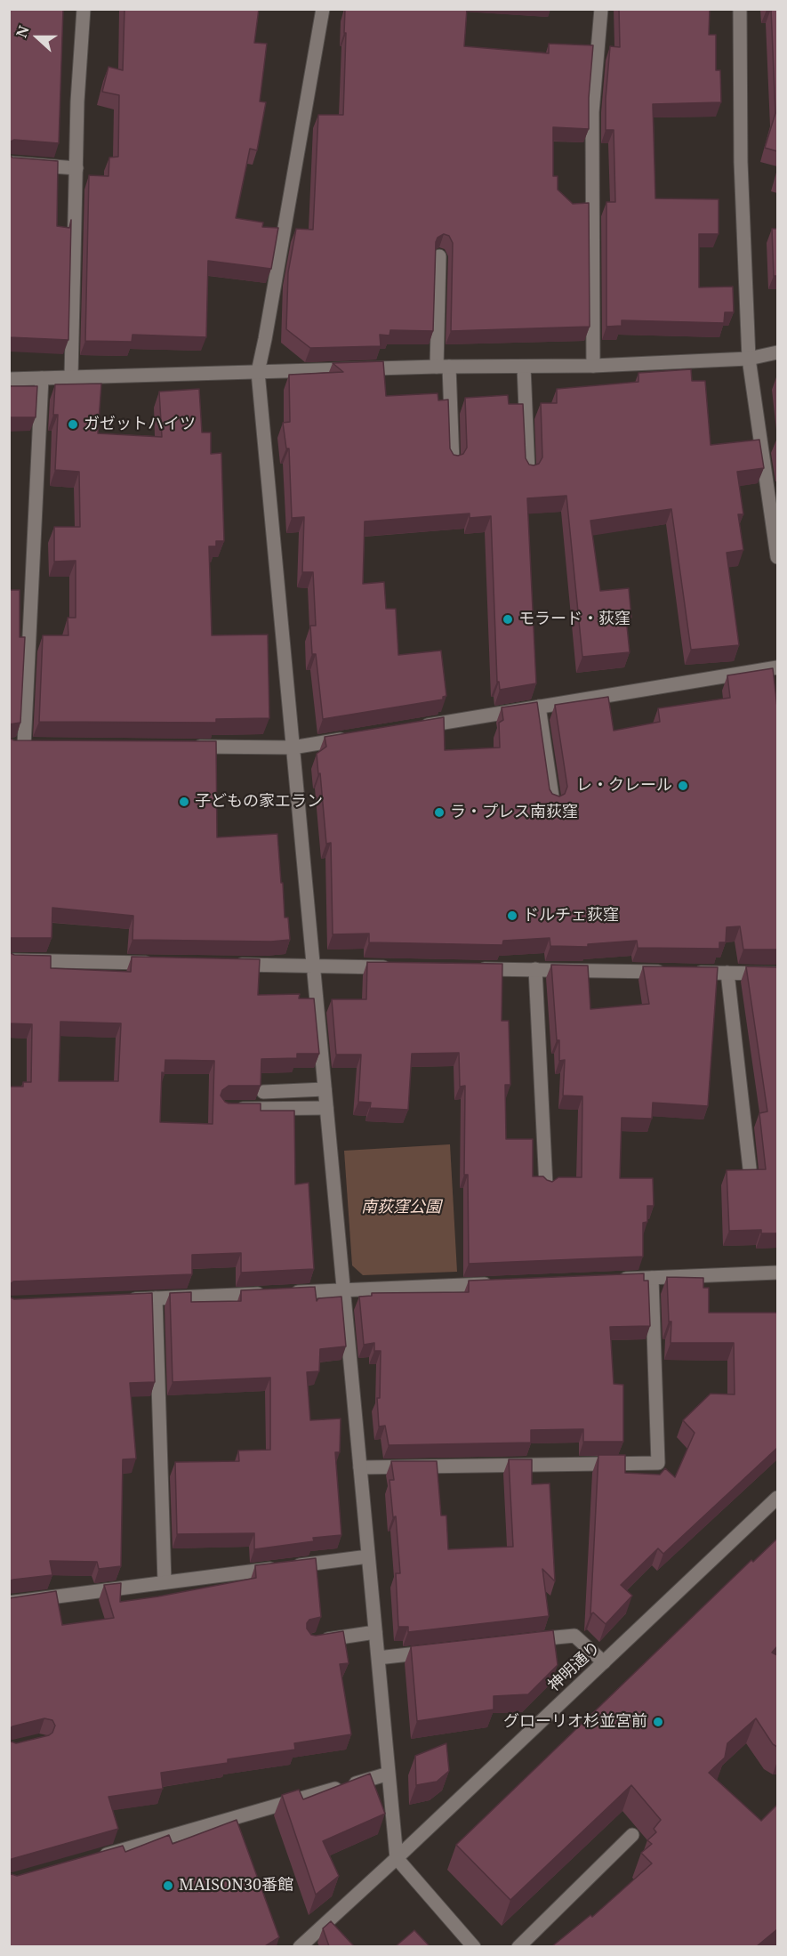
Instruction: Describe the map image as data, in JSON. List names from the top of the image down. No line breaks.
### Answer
{"streets":{"street":["神明通り"]},"parks":["南荻窪公園"],"places":["ガゼットハイツ","モラード・荻窪","レ・クレール","子どもの家エラン","ラ・プレス南荻窪","ドルチェ荻窪","グローリオ杉並宮前","MAISON30番館"],"north":"left"}
